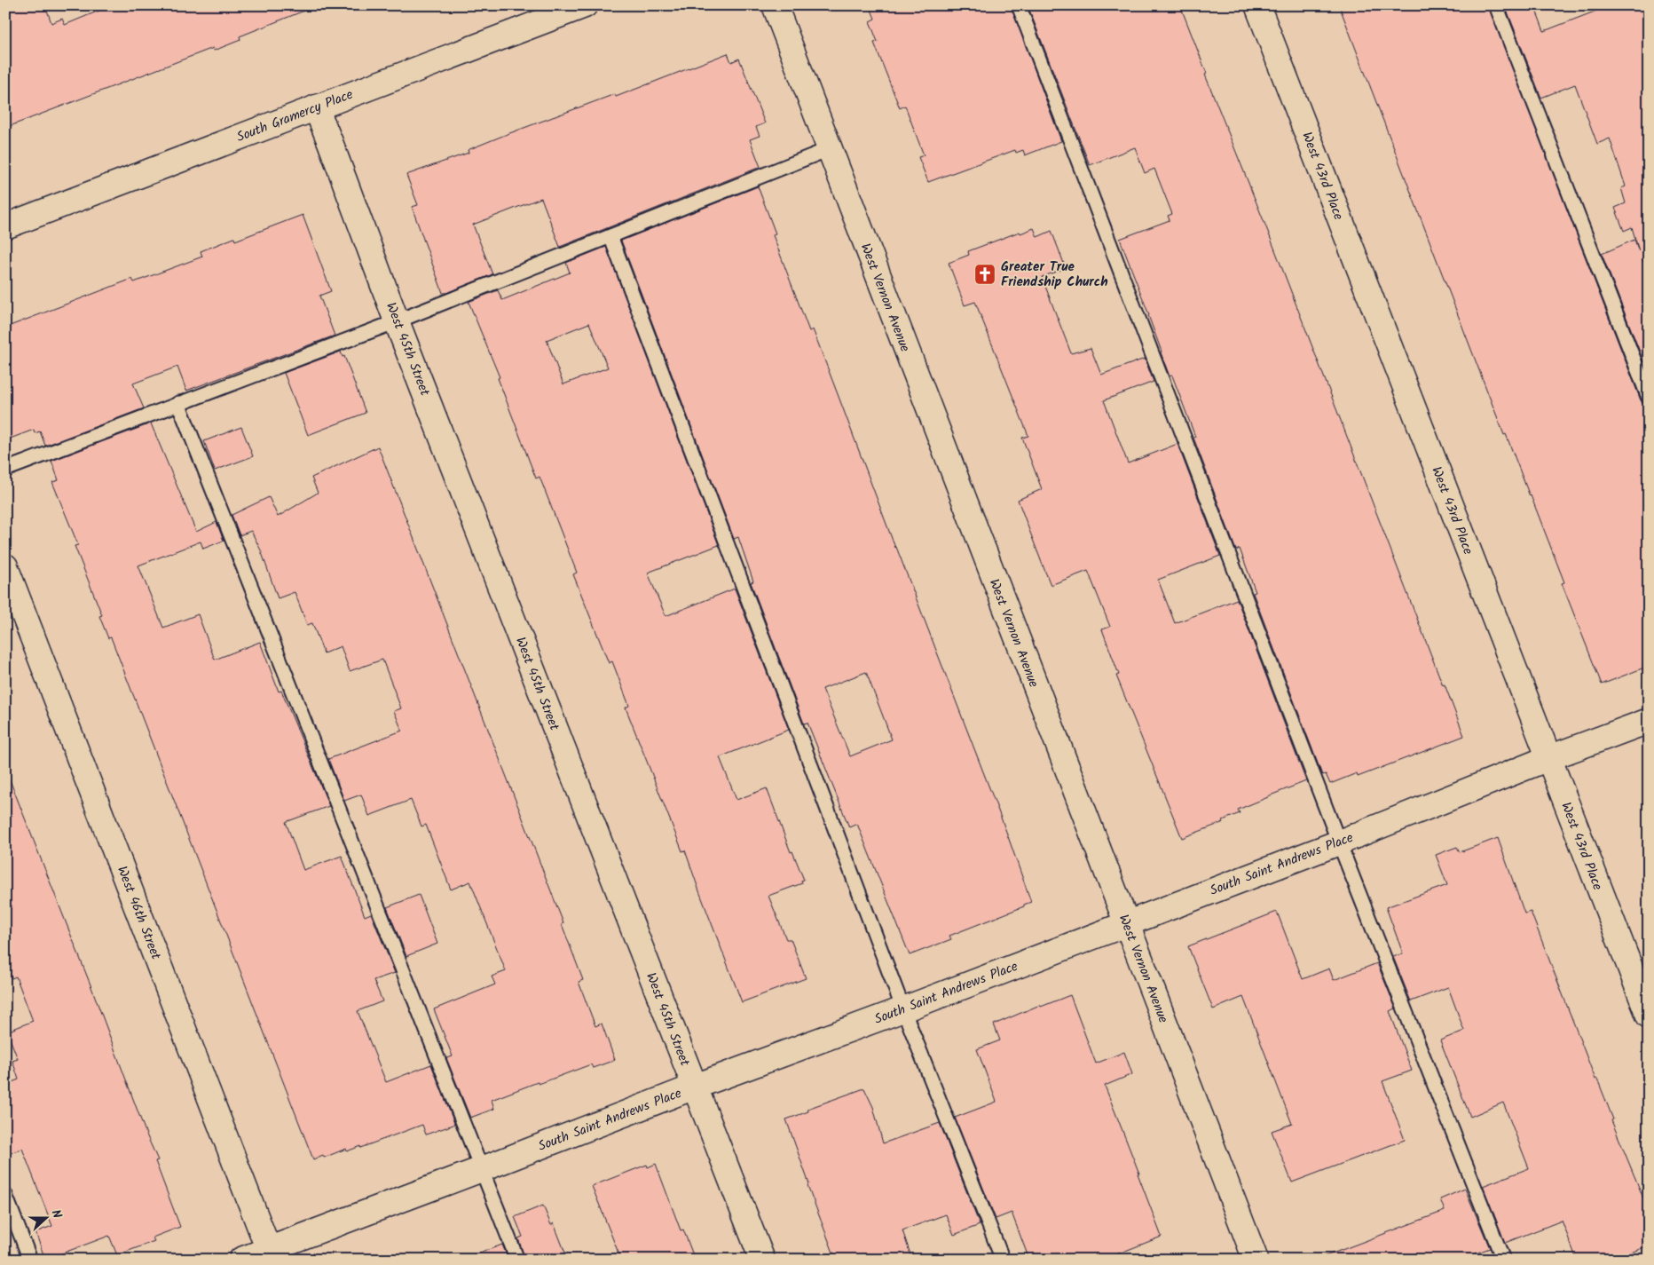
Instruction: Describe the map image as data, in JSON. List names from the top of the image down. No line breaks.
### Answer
{"streets":{"street":["South Gramercy Place","West 43rd Place","West Vernon Avenue","West 45th Street","South Saint Andrews Place","West 46th Street"]},"crossings":[["South Gramercy Place","West 45th Street"],["West 43rd Place","South Saint Andrews Place"],["West Vernon Avenue","South Saint Andrews Place"],["West 45th Street","South Saint Andrews Place"],["South Saint Andrews Place","West 46th Street"]],"places":{"church":["Greater True Friendship Church"]},"north":"right"}
